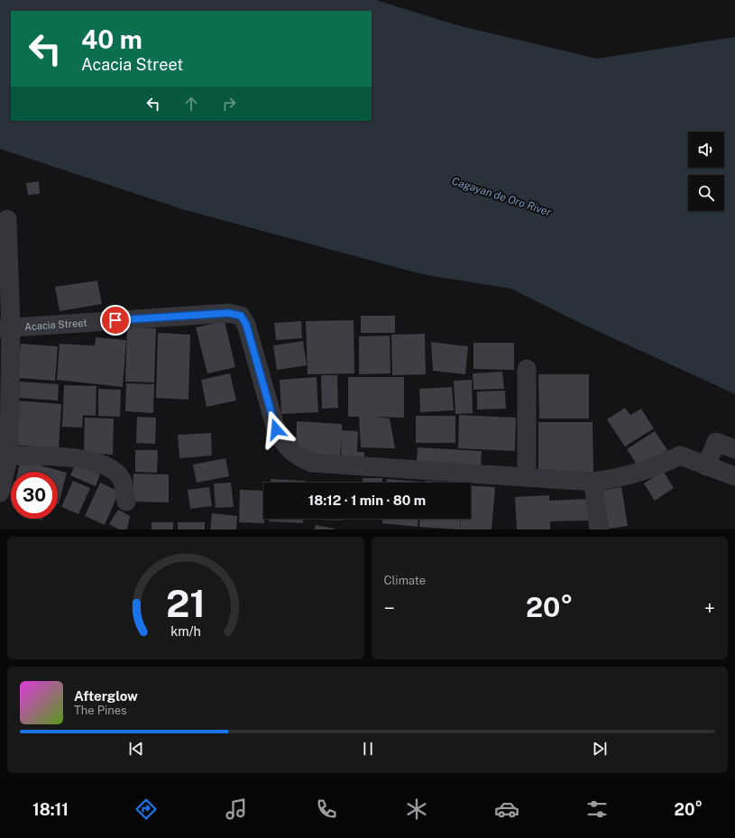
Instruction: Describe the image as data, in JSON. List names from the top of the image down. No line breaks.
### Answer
{"streets":{"street":["Acacia Street"]},"water":["Cagayan de Oro River"],"page":{"turn":["40 m","Acacia Street"],"limit":"30","trip":"18:12 · 1 min · 80 m","tile":"Climate","heat":["−","20°","+"],"song":["Afterglow","The Pines"],"tabs":["18:11","20°"],"gauge":["21","km/h"]}}
